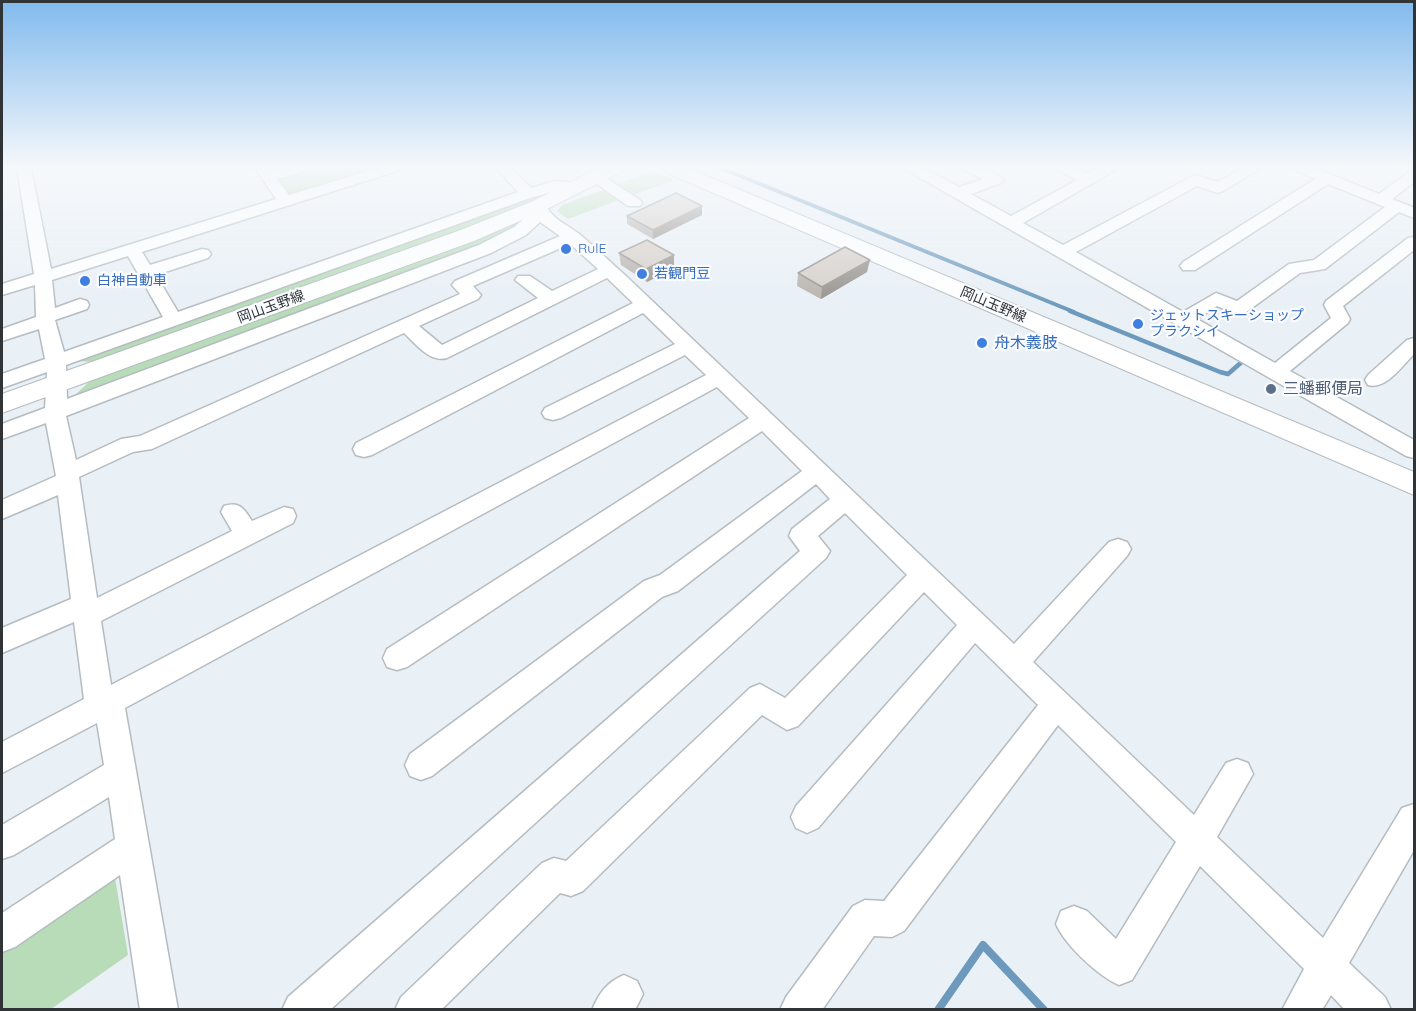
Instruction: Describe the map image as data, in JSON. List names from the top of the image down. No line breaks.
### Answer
{"streets":{"main road":["岡山玉野線"]},"places":["RulE","若観門豆","白神自動車","ジェットスキーショップ プラクシイ","舟木義肢","三蟠郵便局"]}
